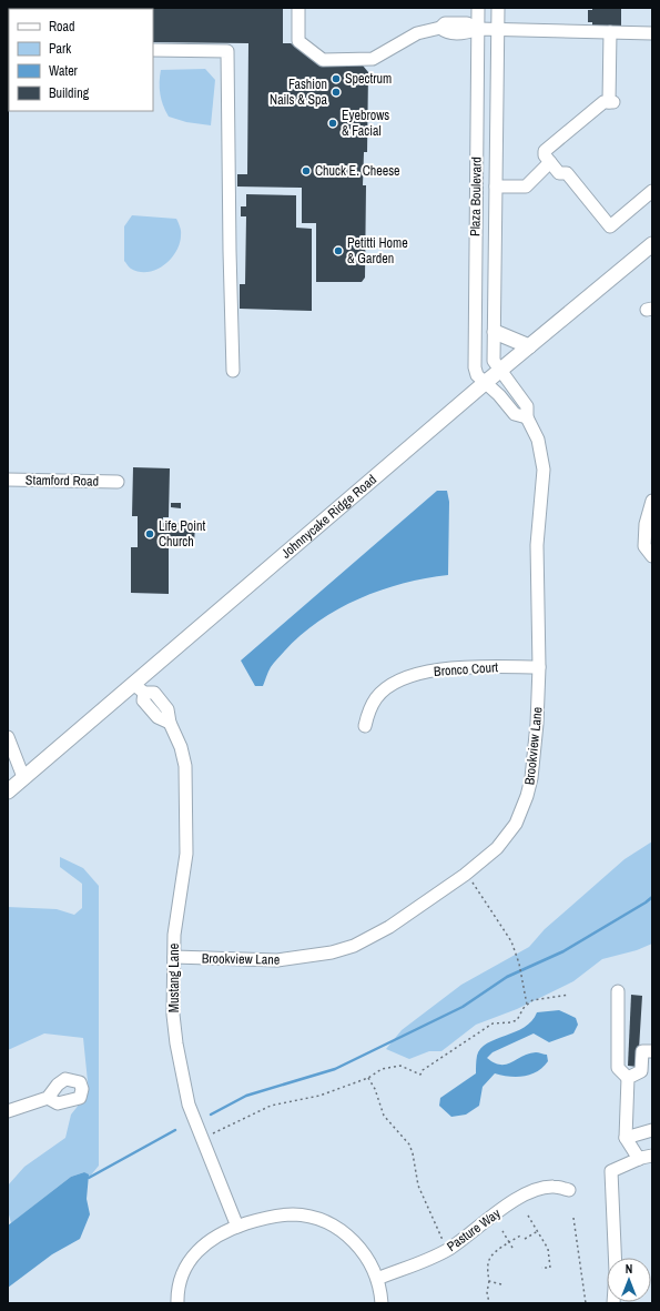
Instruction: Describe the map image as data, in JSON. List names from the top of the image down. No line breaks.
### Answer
{"streets":{"main road":["Johnnycake Ridge Road"],"street":["Plaza Boulevard","Stamford Road","Bronco Court","Brookview Lane","Mustang Lane","Pasture Way"]},"crossings":[["Plaza Boulevard","Johnnycake Ridge Road"],["Plaza Boulevard","Brookview Lane"],["Johnnycake Ridge Road","Brookview Lane"],["Johnnycake Ridge Road","Mustang Lane"],["Bronco Court","Brookview Lane"],["Brookview Lane","Mustang Lane"]],"places":["Spectrum","Fashion Nails & Spa","Eyebrows & Facial","Chuck E. Cheese","Petitti Home & Garden","Life Point Church"],"legend":["Road","Park","Water","Building"],"north":"top"}
